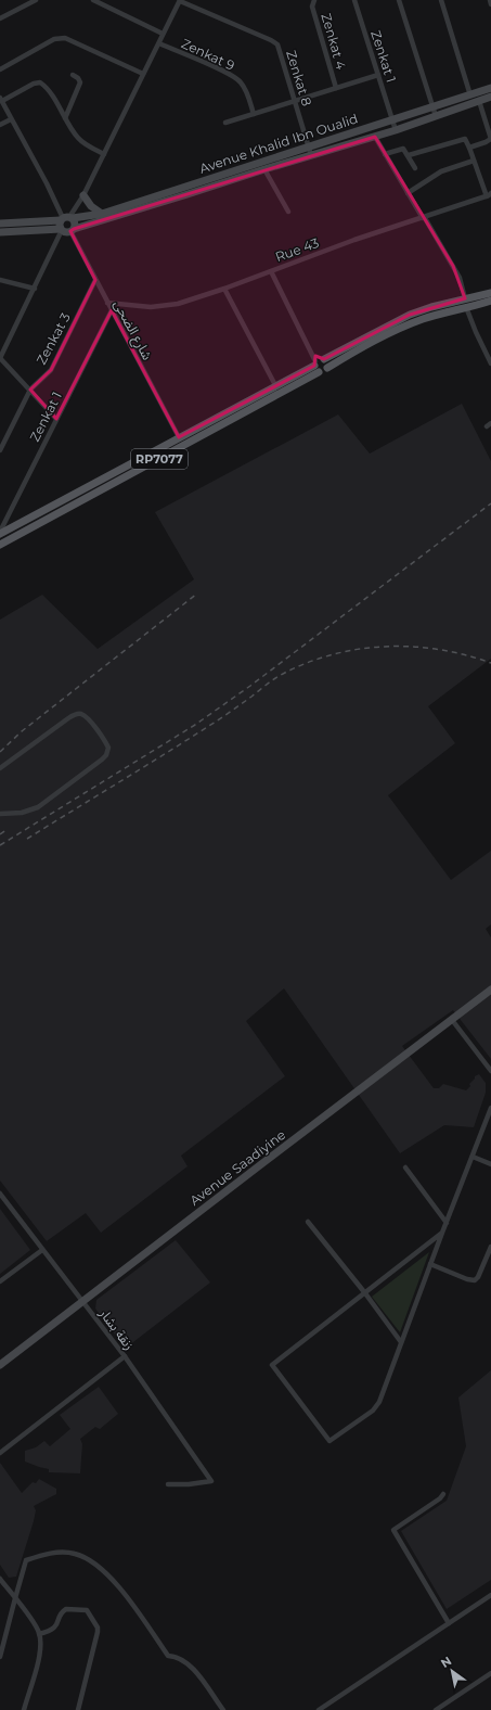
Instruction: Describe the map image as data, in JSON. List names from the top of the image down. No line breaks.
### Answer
{"streets":{"main road":["Avenue Khalid Ibn Oualid","RP7077","Avenue Saadiyine"],"street":["Zenkat 4","Zenkat 9","Zenkat 1","Zenkat 8","Rue 43","شارع الضحى","Zenkat 3","زنقة بشار"]},"crossings":[["Zenkat 1","Avenue Khalid Ibn Oualid"],["Zenkat 1","شارع الضحى"],["Zenkat 1","RP7077"],["Zenkat 8","Avenue Khalid Ibn Oualid"],["Avenue Khalid Ibn Oualid","شارع الضحى"],["Rue 43","شارع الضحى"],["شارع الضحى","Zenkat 3"],["شارع الضحى","RP7077"],["Avenue Saadiyine","زنقة بشار"]],"north":"top left"}
